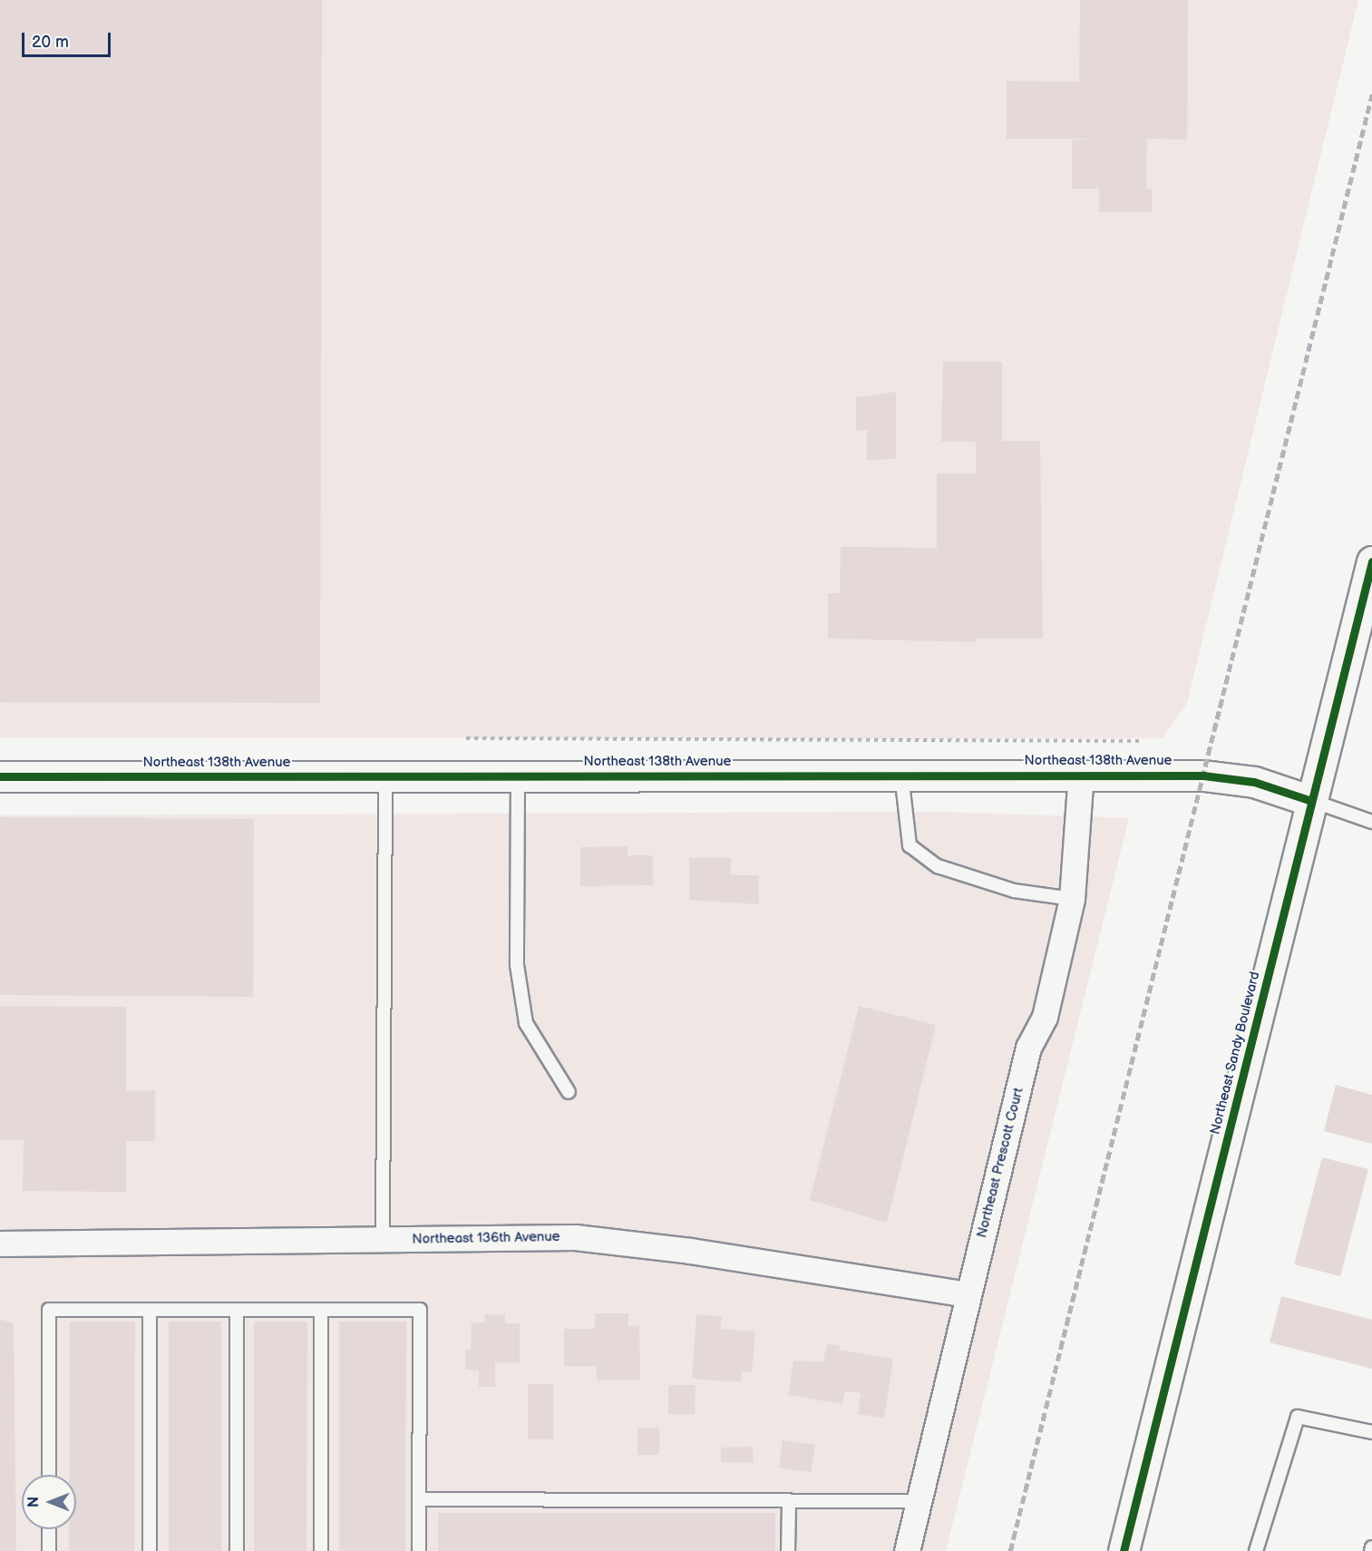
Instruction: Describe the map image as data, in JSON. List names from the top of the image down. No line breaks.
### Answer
{"streets":{"street":["Northeast 138th Avenue","Northeast Sandy Boulevard","Northeast Prescott Court","Northeast 136th Avenue"]},"crossings":[["Northeast 138th Avenue","Northeast Sandy Boulevard"],["Northeast 138th Avenue","Northeast Prescott Court"],["Northeast Prescott Court","Northeast 136th Avenue"]],"scale_bar":"20 m","north":"left"}
